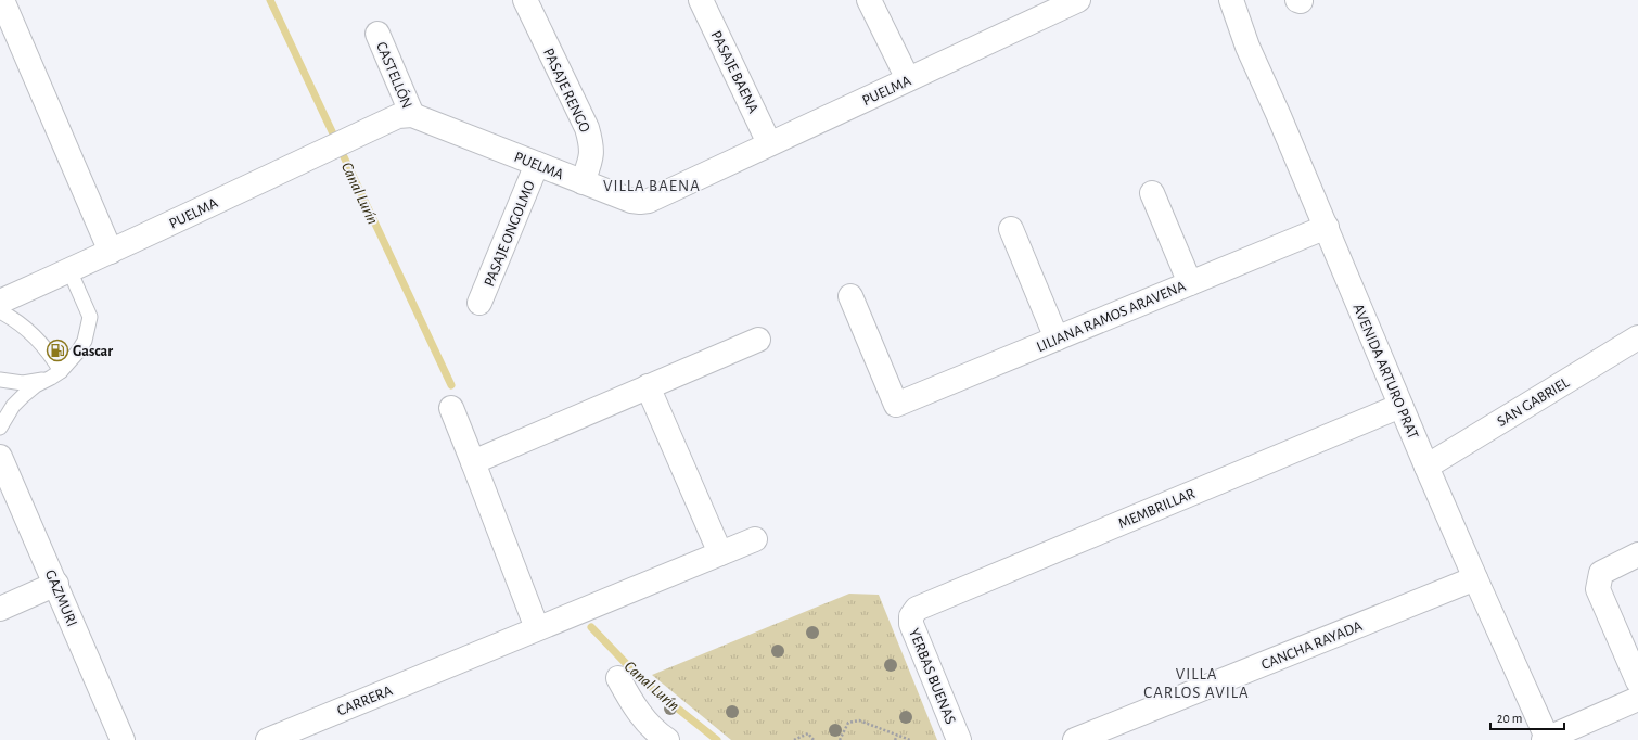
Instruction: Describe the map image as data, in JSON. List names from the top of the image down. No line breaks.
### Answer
{"streets":{"street":["PASAJE BAENA","CASTELLÓN","PASAJE RENGO","PUELMA","PASAJE ONGOLMO","LILIANA RAMOS ARAVENA","AVENIDA ARTURO PRAT","SAN GABRIEL","MEMBRILLAR","GAZMURI","CANCHA RAYADA","YERBAS BUENAS","CARRERA"]},"crossings":[["PASAJE BAENA","PUELMA"],["CASTELLÓN","PUELMA"],["PASAJE RENGO","PUELMA"],["PUELMA","PASAJE ONGOLMO"],["LILIANA RAMOS ARAVENA","AVENIDA ARTURO PRAT"],["AVENIDA ARTURO PRAT","SAN GABRIEL"],["AVENIDA ARTURO PRAT","MEMBRILLAR"],["AVENIDA ARTURO PRAT","CANCHA RAYADA"],["MEMBRILLAR","YERBAS BUENAS"]],"districts":["VILLA BAENA","VILLA CARLOS AVILA"],"water":["Canal Lurín"],"places":{"fuel station":["Gascar"]},"scale_bar":"20 m"}
